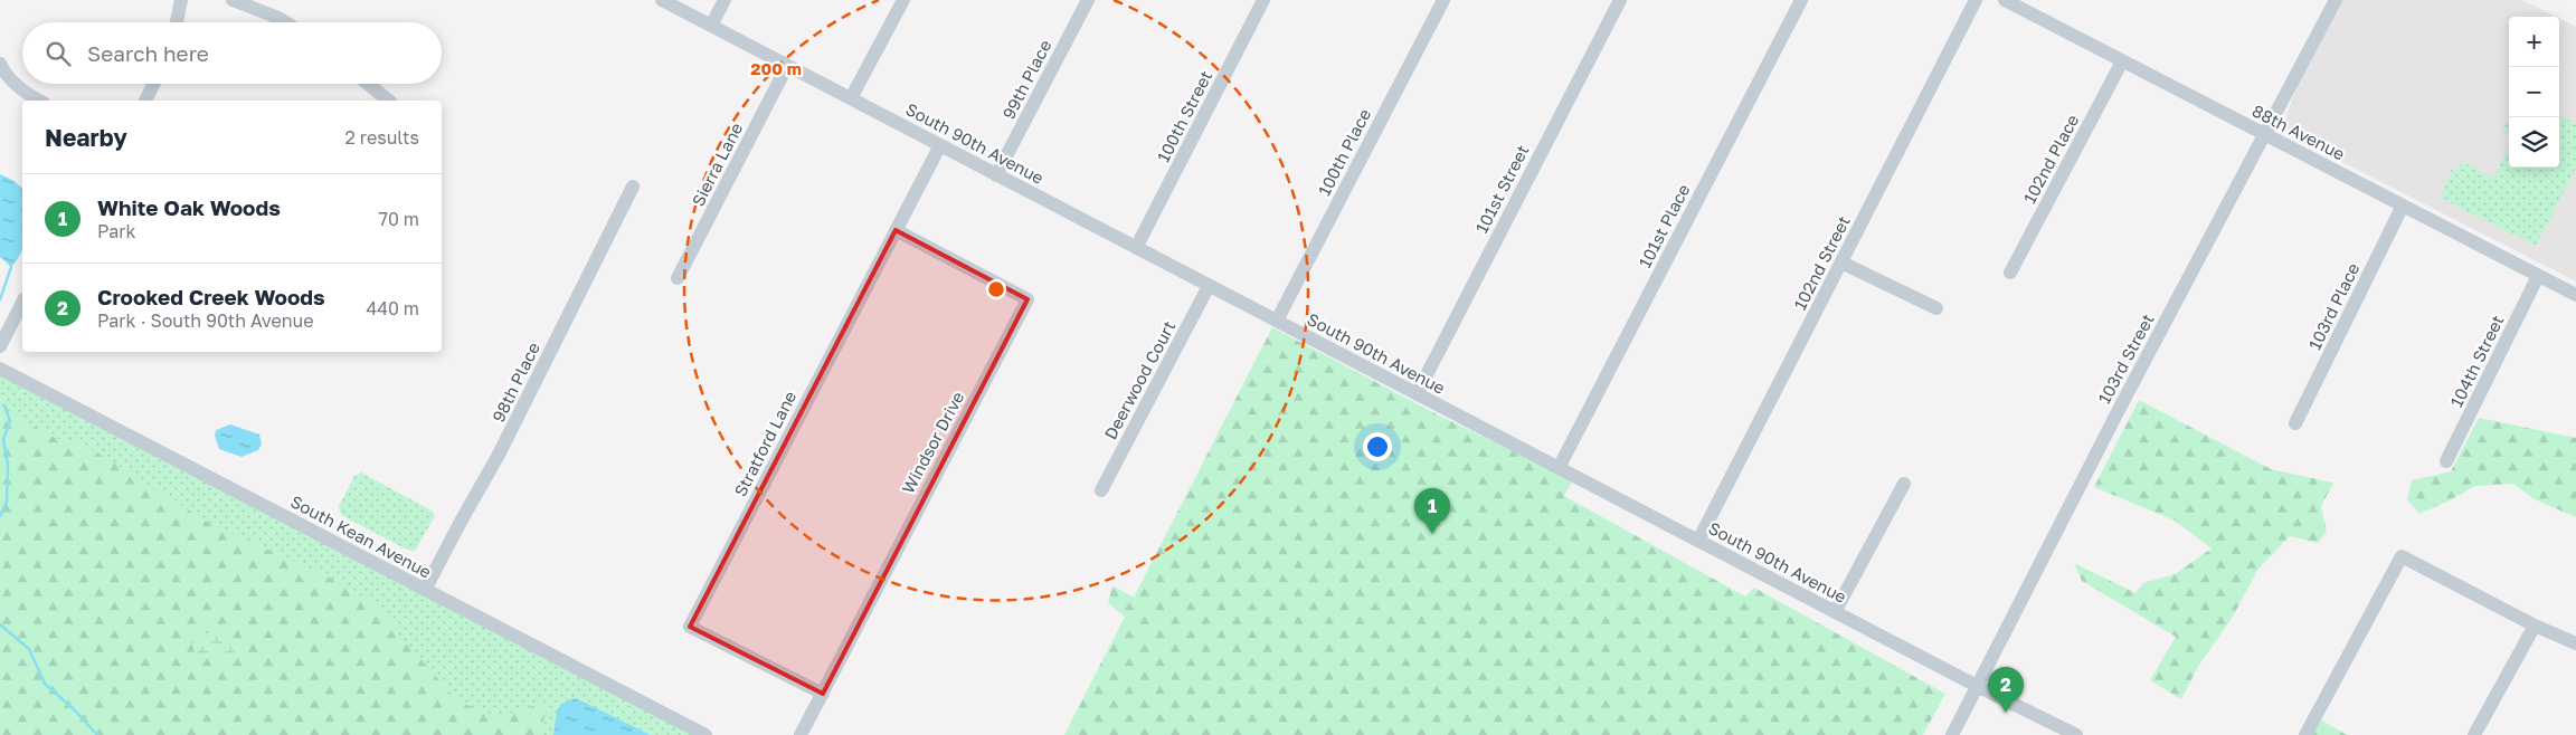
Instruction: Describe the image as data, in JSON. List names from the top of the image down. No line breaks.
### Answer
{"streets":{"street":["99th Place","100th Street","88th Avenue","South 90th Avenue","100th Place","102nd Place","Sierra Lane","101st Street","101st Place","102nd Street","103rd Place","103rd Street","104th Street","Deerwood Court","98th Place","Windsor Drive","Stratford Lane","South Kean Avenue"]},"crossings":[["99th Place","South 90th Avenue"],["100th Street","South 90th Avenue"],["88th Avenue","102nd Place"],["88th Avenue","103rd Place"],["88th Avenue","103rd Street"],["88th Avenue","104th Street"],["South 90th Avenue","100th Place"],["South 90th Avenue","Sierra Lane"],["South 90th Avenue","101st Street"],["South 90th Avenue","101st Place"],["South 90th Avenue","102nd Street"],["South 90th Avenue","103rd Street"],["South 90th Avenue","Deerwood Court"],["South 90th Avenue","Stratford Lane"],["98th Place","South Kean Avenue"],["Windsor Drive","Stratford Lane"]],"page":{"map_buttons":["+","−"],"search":"Search here","heading":["Nearby","2 results"],"list":[{"mark":"1","name":"White Oak Woods","note":"Park","value":"70 m"},{"mark":"2","name":"Crooked Creek Woods","note":"Park · South 90th Avenue","value":"440 m"}],"pins":["1","2"]},"rings":["200 m"]}
